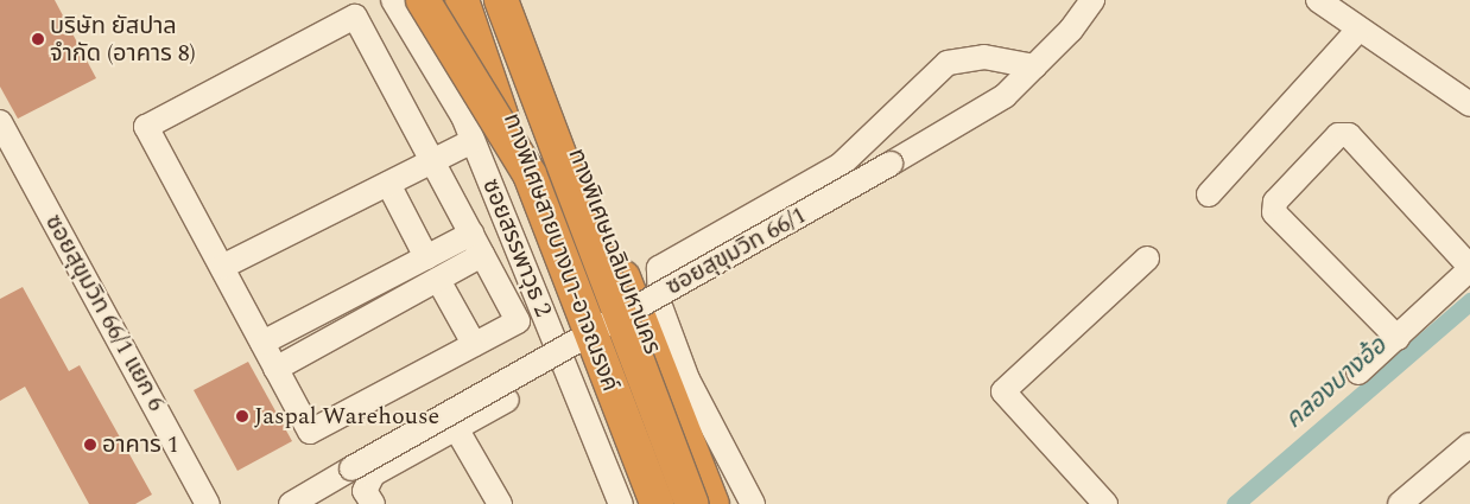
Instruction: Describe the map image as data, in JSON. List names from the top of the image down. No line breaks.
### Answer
{"streets":{"highway":["ทางพิเศษเฉลิมมหานคร","ทางพิเศษสายบางนา-อาจณรงค์"],"street":["ซอยสรรพาวุธ 2","ซอยสุขุมวิท 66/1","ซอยสุขุมวิท 66/1 แยก 6"]},"water":["คลองบางอ้อ"],"places":["บริษัท ยัสปาล จำกัด (อาคาร 8)","Jaspal Warehouse","อาคาร 1"]}
